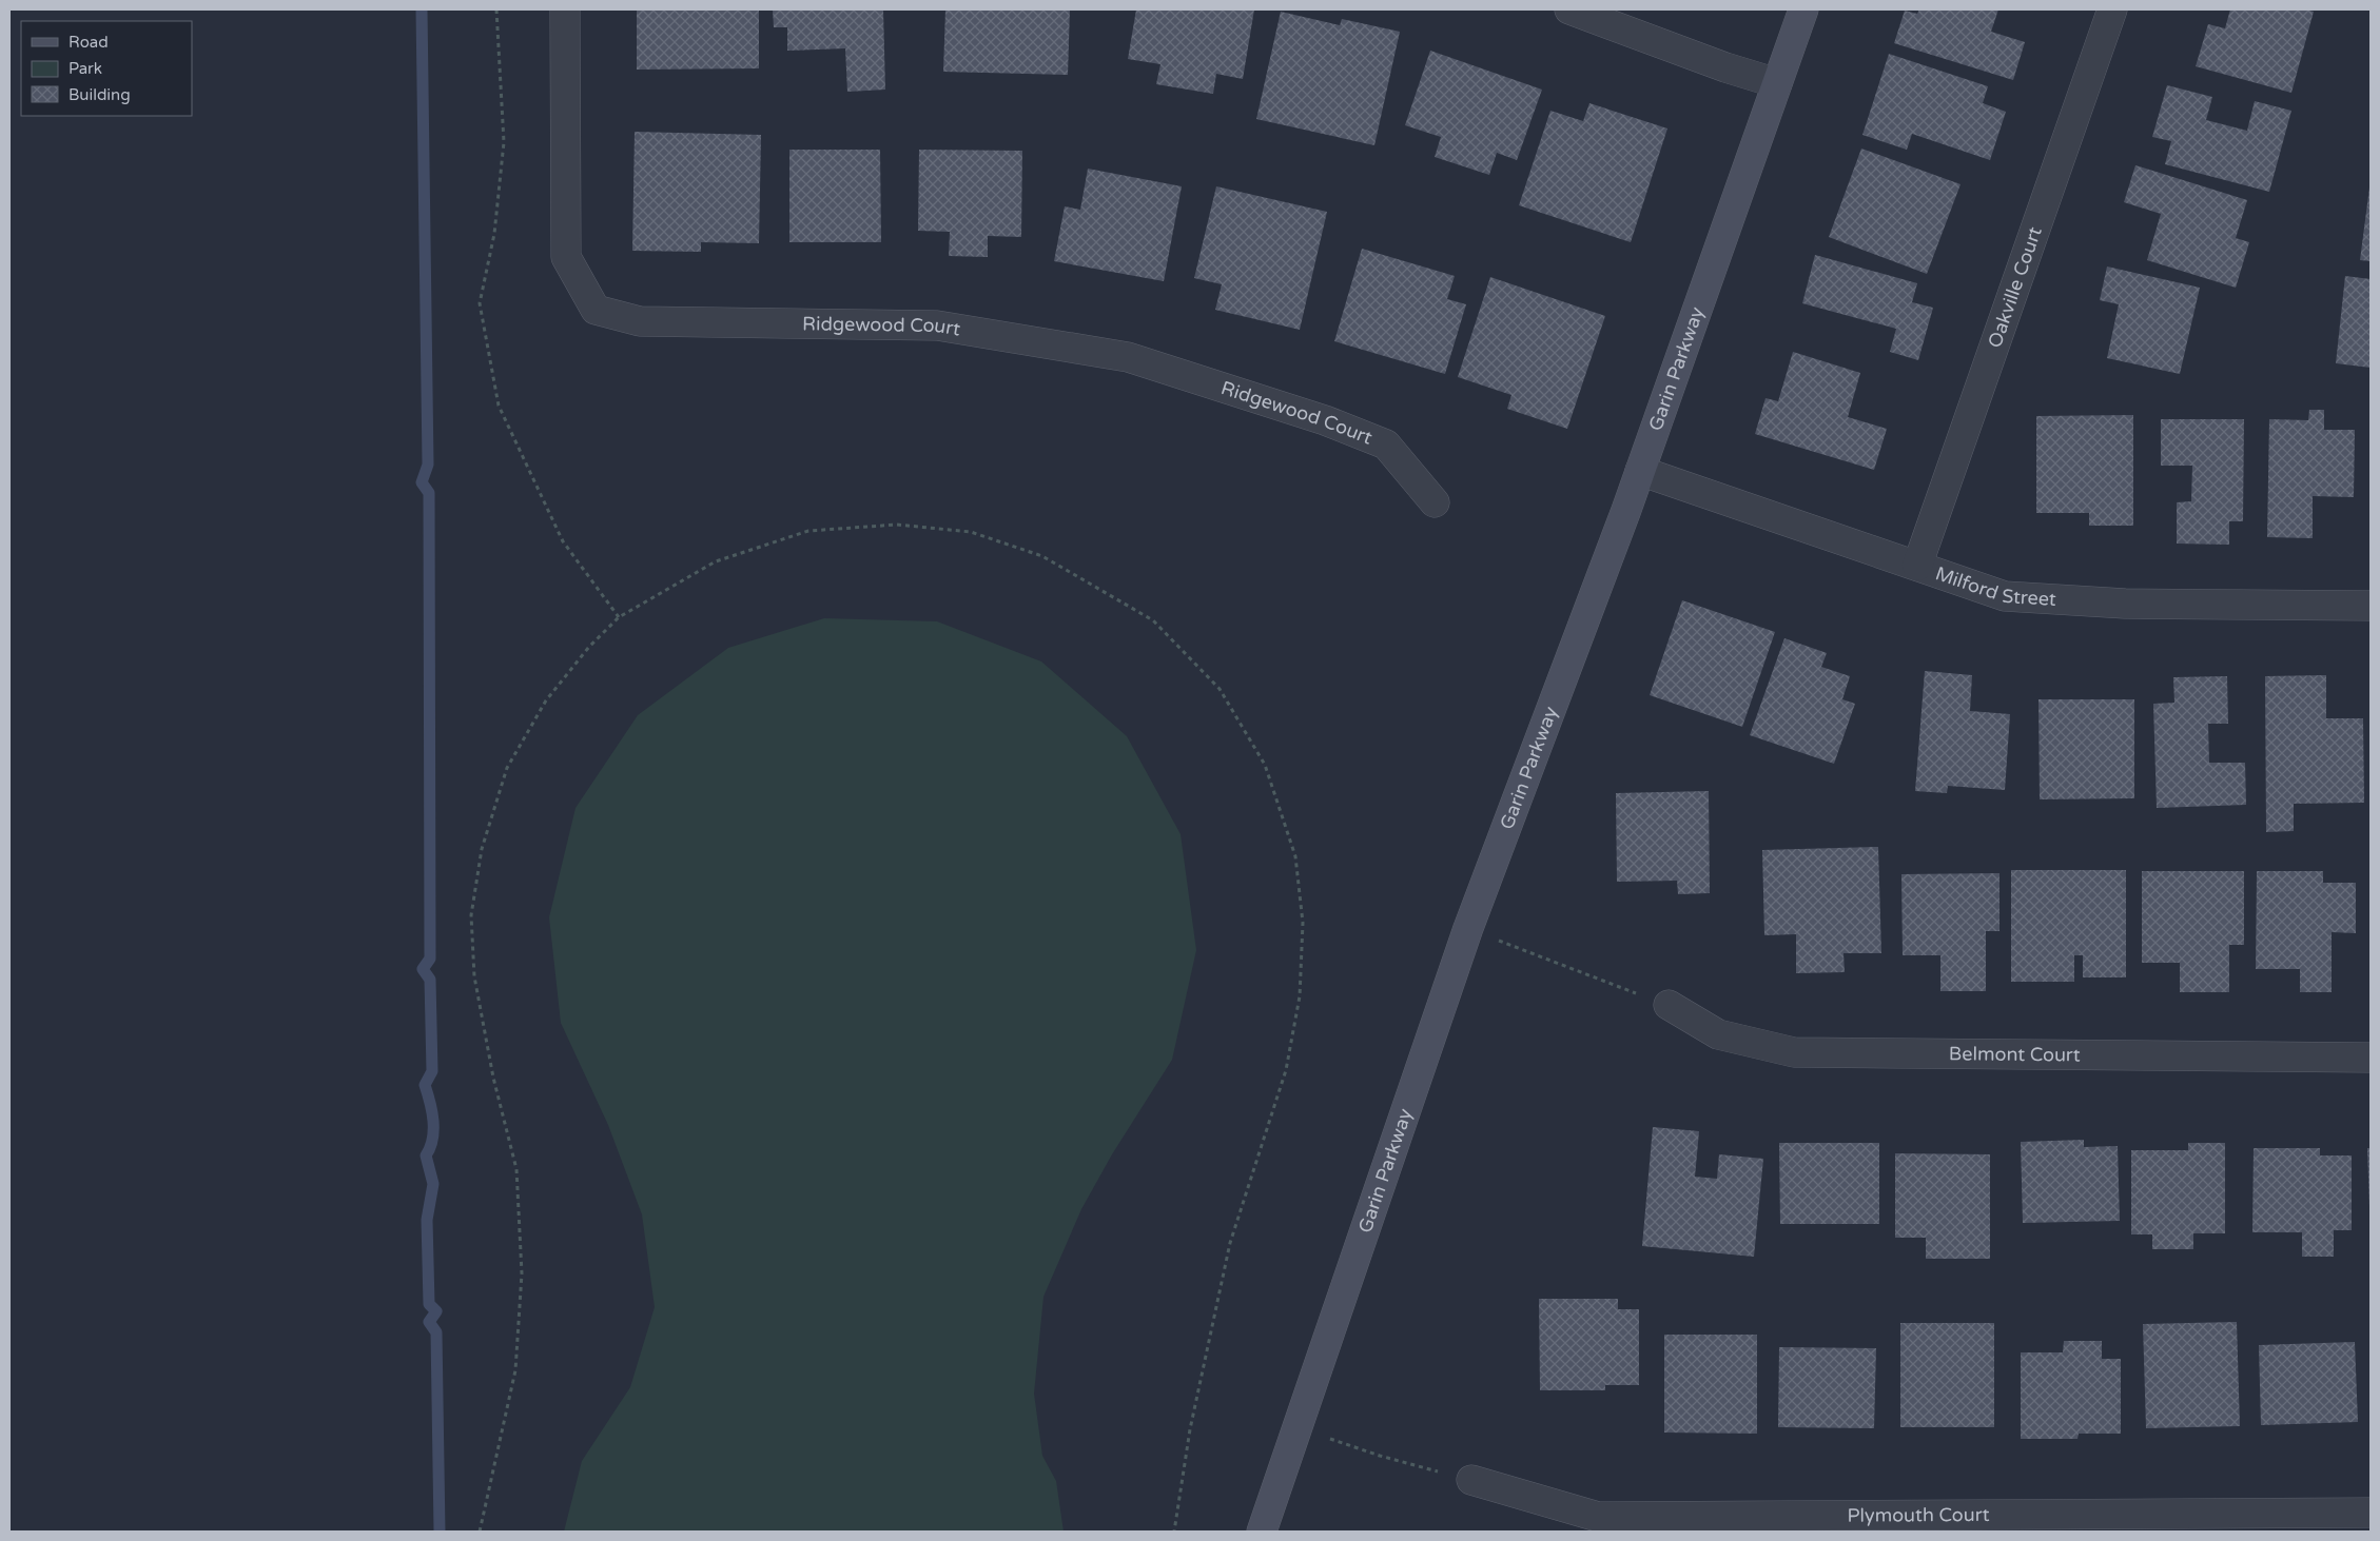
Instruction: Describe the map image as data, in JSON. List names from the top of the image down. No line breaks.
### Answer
{"streets":{"street":["Oakville Court","Ridgewood Court","Garin Parkway","Milford Street","Belmont Court","Plymouth Court"]},"crossings":[["Oakville Court","Milford Street"],["Garin Parkway","Milford Street"]],"legend":["Road","Park","Building"]}
